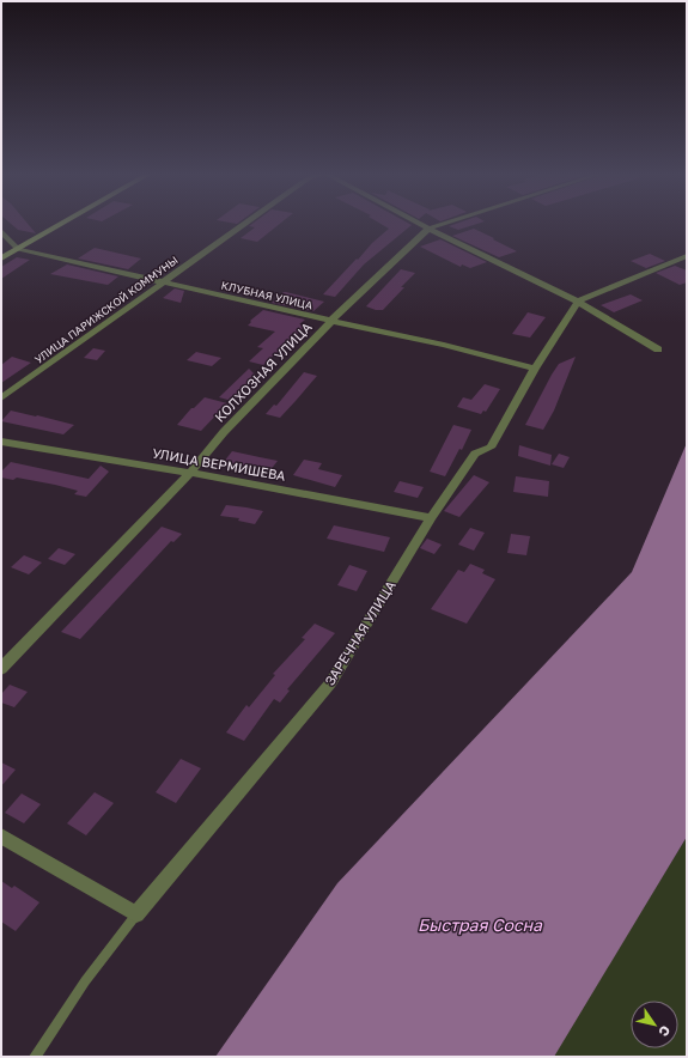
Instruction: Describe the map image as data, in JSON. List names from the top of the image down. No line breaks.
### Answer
{"streets":{"street":["КЛУБНАЯ УЛИЦА","УЛИЦА ПАРИЖСКОЙ КОММУНЫ","КОЛХОЗНАЯ УЛИЦА","УЛИЦА ВЕРМИШЕВА","ЗАРЕЧНАЯ УЛИЦА"]},"crossings":[["КЛУБНАЯ УЛИЦА","УЛИЦА ПАРИЖСКОЙ КОММУНЫ"],["КЛУБНАЯ УЛИЦА","КОЛХОЗНАЯ УЛИЦА"],["КЛУБНАЯ УЛИЦА","ЗАРЕЧНАЯ УЛИЦА"],["КОЛХОЗНАЯ УЛИЦА","УЛИЦА ВЕРМИШЕВА"],["УЛИЦА ВЕРМИШЕВА","ЗАРЕЧНАЯ УЛИЦА"]],"water":["Быстрая Сосна"],"north":"bottom right"}
